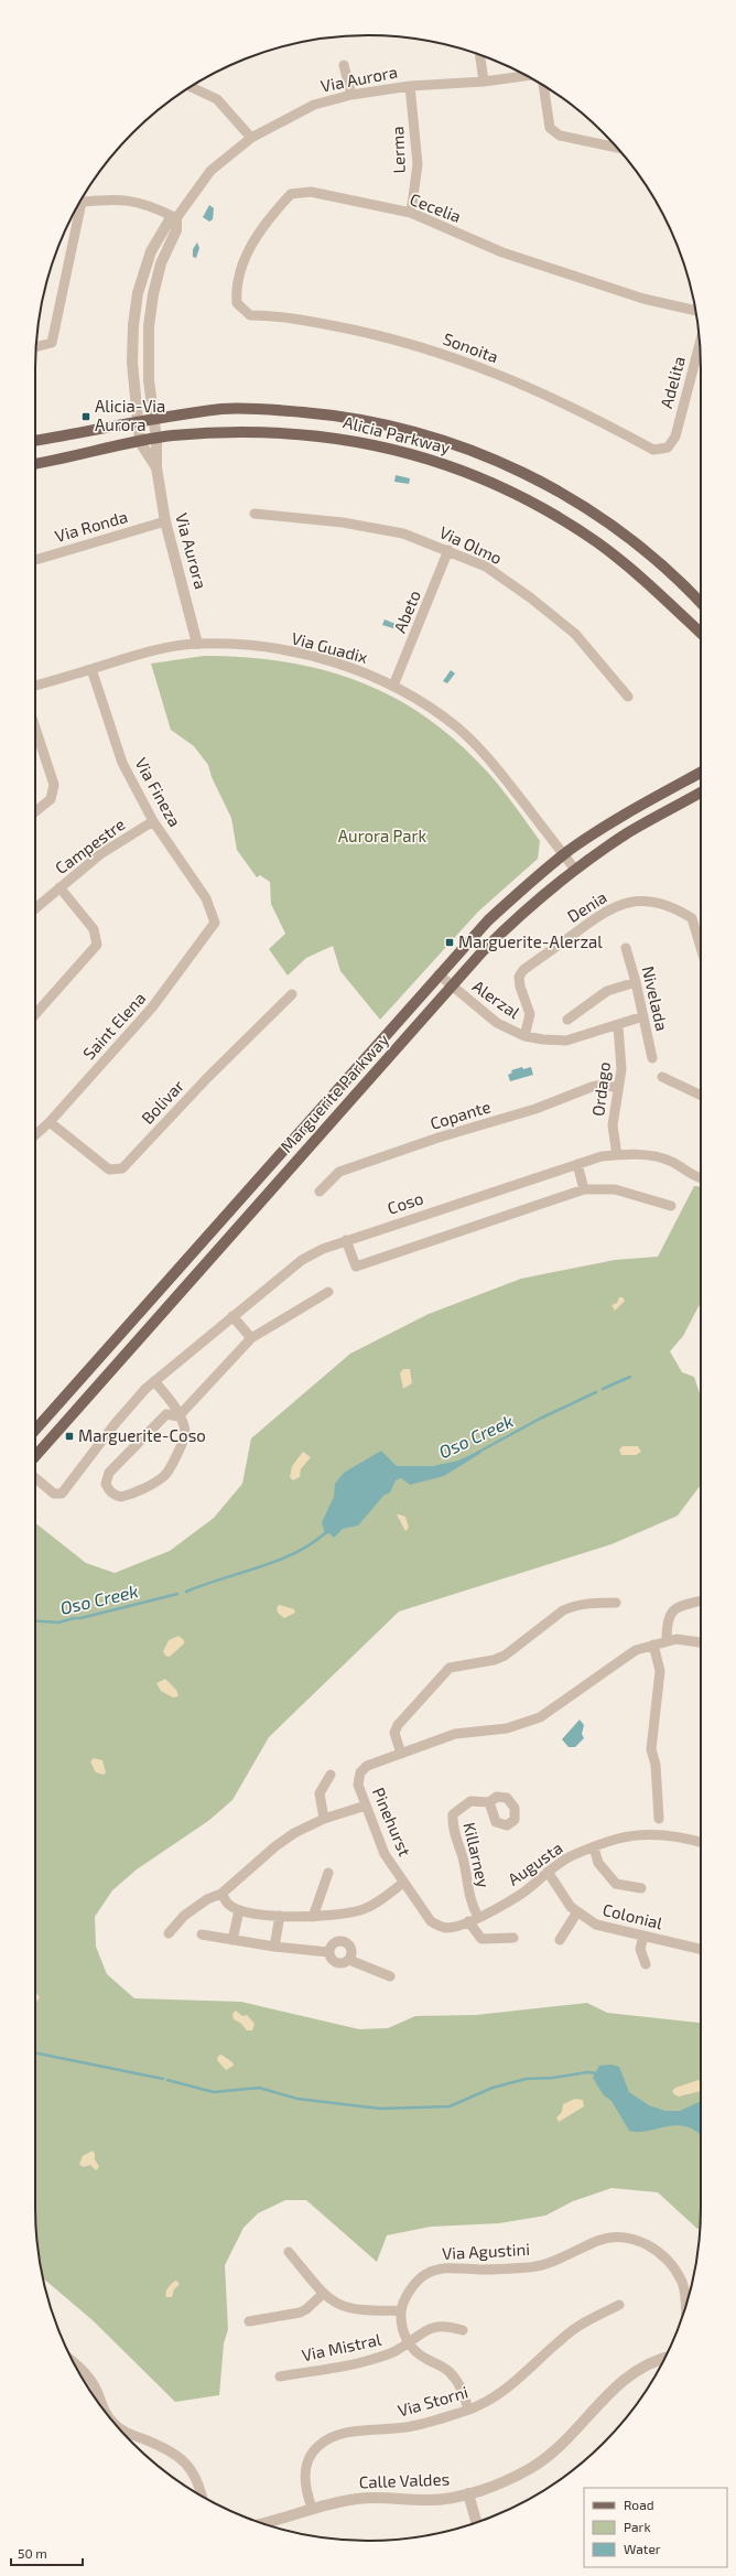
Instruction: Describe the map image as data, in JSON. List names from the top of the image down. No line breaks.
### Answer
{"streets":{"main road":["Alicia Parkway","Marguerite Parkway"],"street":["Via Aurora","Lerma","Cecelia","Sonoita","Adelita","Via Ronda","Via Olmo","Abeto","Via Guadix","Via Fineza","Campestre","Denia","Nivelada","Alerzal","Saint Elena","Ordago","Bolivar","Copante","Coso","Pinehurst","Killarney","Augusta","Colonial","Via Agustini","Via Mistral","Via Storni","Calle Valdes"]},"crossings":[["Via Aurora","Lerma"],["Via Aurora","Alicia Parkway"],["Via Aurora","Via Ronda"],["Via Aurora","Via Guadix"],["Lerma","Cecelia"],["Cecelia","Sonoita"],["Sonoita","Adelita"],["Via Olmo","Abeto"],["Abeto","Via Guadix"],["Via Guadix","Via Fineza"],["Via Guadix","Marguerite Parkway"],["Via Fineza","Campestre"],["Via Fineza","Saint Elena"],["Denia","Alerzal"],["Nivelada","Alerzal"],["Alerzal","Ordago"],["Alerzal","Marguerite Parkway"],["Saint Elena","Bolivar"],["Ordago","Copante"],["Ordago","Coso"],["Pinehurst","Augusta"],["Killarney","Augusta"],["Augusta","Colonial"],["Via Storni","Calle Valdes"]],"water":["Oso Creek"],"parks":["Aurora Park"],"places":{"transit":["Alicia-Via Aurora","Marguerite-Alerzal","Marguerite-Coso"]},"legend":["Road","Park","Water"],"scale_bar":"50 m"}
